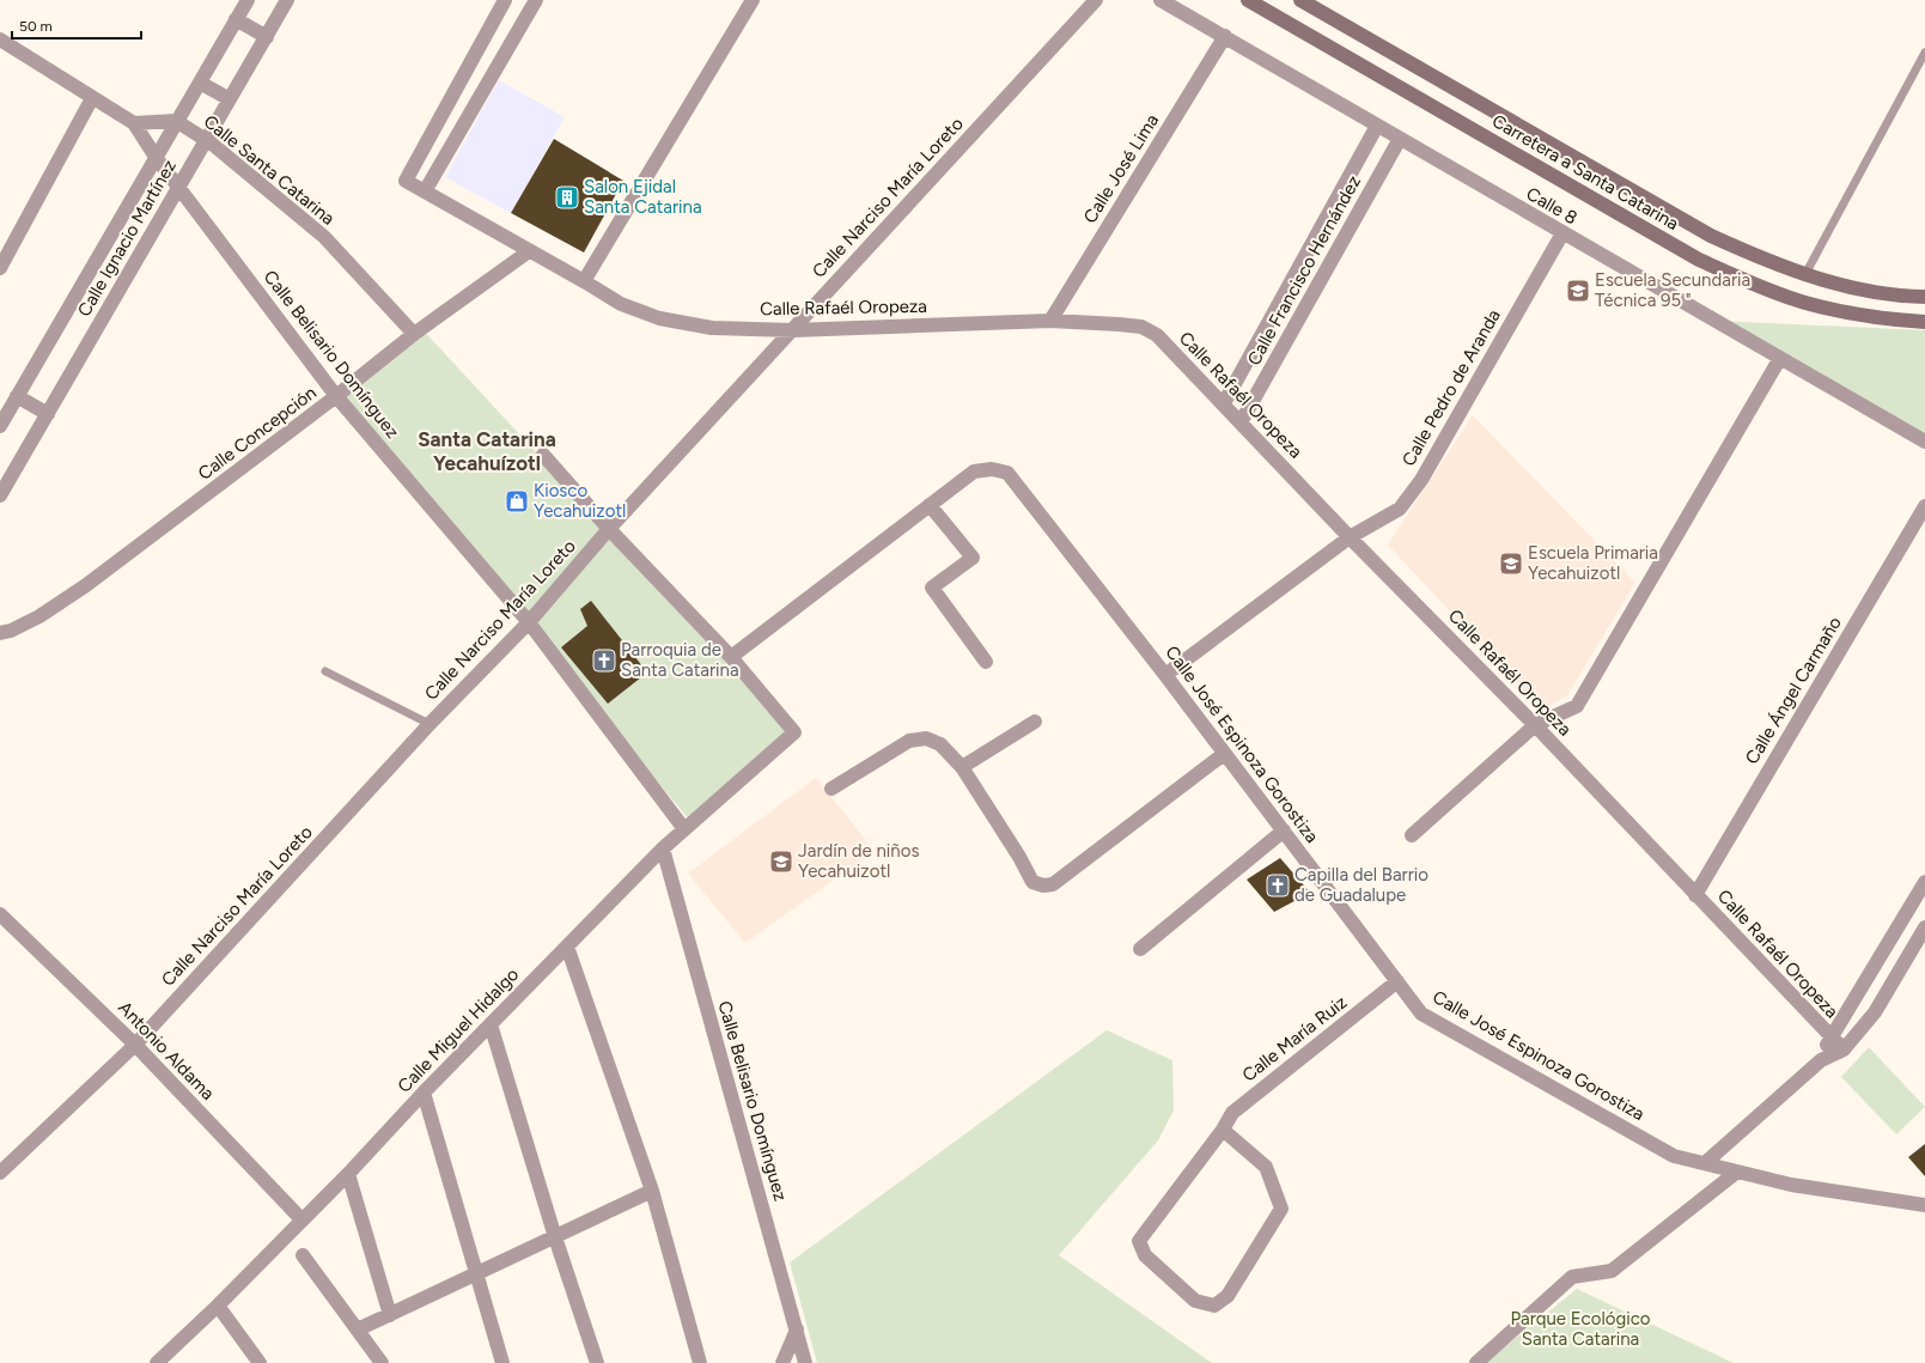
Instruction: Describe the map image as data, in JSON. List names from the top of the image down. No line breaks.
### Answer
{"streets":{"main road":["Carretera a Santa Catarina"],"street":["Calle José Lima","Calle Santa Catarina","Calle Narciso María Loreto","Calle 8","Calle Ignacio Martínez","Calle Francisco Hernández","Calle Rafaél Oropeza","Calle Belisario Domínguez","Calle Pedro de Aranda","Calle Concepción","Calle Ángel Carmaño","Calle José Espinoza Gorostiza","Calle Miguel Hidalgo","Calle María Ruiz","Antonio Aldama"]},"crossings":[["Calle José Lima","Calle 8"],["Calle José Lima","Calle Rafaél Oropeza"],["Calle Santa Catarina","Calle Ignacio Martínez"],["Calle Santa Catarina","Calle Belisario Domínguez"],["Calle Santa Catarina","Calle Concepción"],["Calle Narciso María Loreto","Calle Rafaél Oropeza"],["Calle Narciso María Loreto","Calle Belisario Domínguez"],["Calle Narciso María Loreto","Antonio Aldama"],["Calle 8","Calle Francisco Hernández"],["Calle 8","Calle Pedro de Aranda"],["Calle Ignacio Martínez","Calle Belisario Domínguez"],["Calle Francisco Hernández","Calle Rafaél Oropeza"],["Calle Rafaél Oropeza","Calle Pedro de Aranda"],["Calle Rafaél Oropeza","Calle Concepción"],["Calle Rafaél Oropeza","Calle Ángel Carmaño"],["Calle Belisario Domínguez","Calle Concepción"],["Calle Belisario Domínguez","Calle Miguel Hidalgo"],["Calle Pedro de Aranda","Calle José Espinoza Gorostiza"],["Calle José Espinoza Gorostiza","Calle Miguel Hidalgo"],["Calle José Espinoza Gorostiza","Calle María Ruiz"],["Calle Miguel Hidalgo","Antonio Aldama"]],"districts":["Santa Catarina Yecahuízotl"],"parks":["Parque Ecológico Santa Catarina"],"places":{"building":["Salon Ejidal Santa Catarina"],"school or university":["Escuela Secundaria Técnica 95 \"","Escuela Primaria Yecahuizotl","Jardín de niños Yecahuizotl"],"shop":["Kiosco Yecahuizotl"],"church":["Parroquia de Santa Catarina","Capilla del Barrio de Guadalupe"]},"scale_bar":"50 m"}
